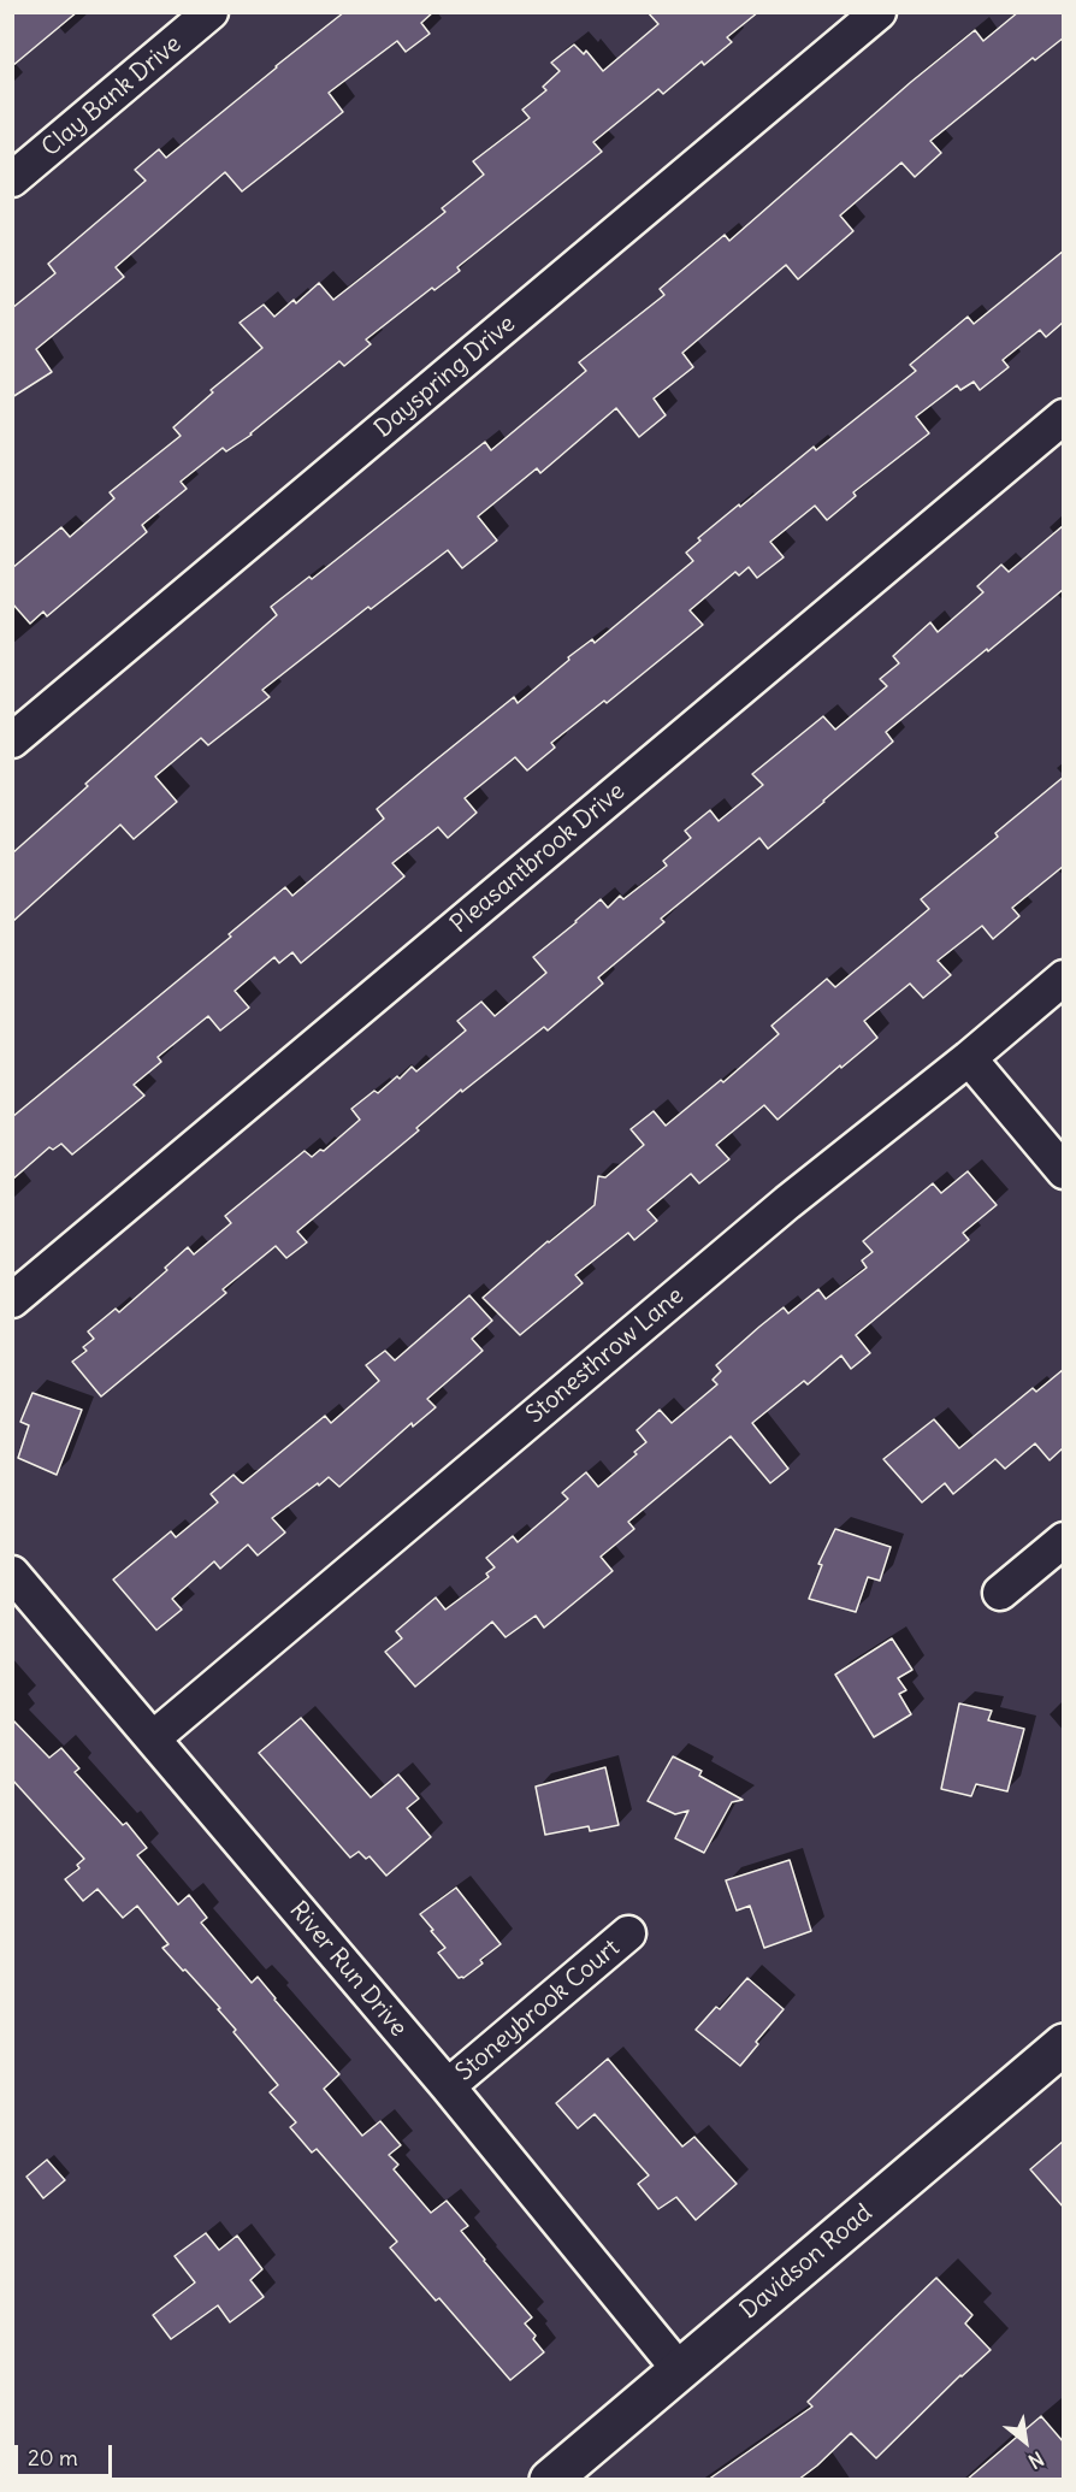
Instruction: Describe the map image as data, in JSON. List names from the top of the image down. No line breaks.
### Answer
{"streets":{"main road":["Davidson Road"],"street":["Clay Bank Drive","Dayspring Drive","Pleasantbrook Drive","Stonesthrow Lane","River Run Drive","Stoneybrook Court"]},"crossings":[["Stonesthrow Lane","River Run Drive"],["River Run Drive","Stoneybrook Court"],["River Run Drive","Davidson Road"]],"scale_bar":"20 m","north":"bottom right"}
